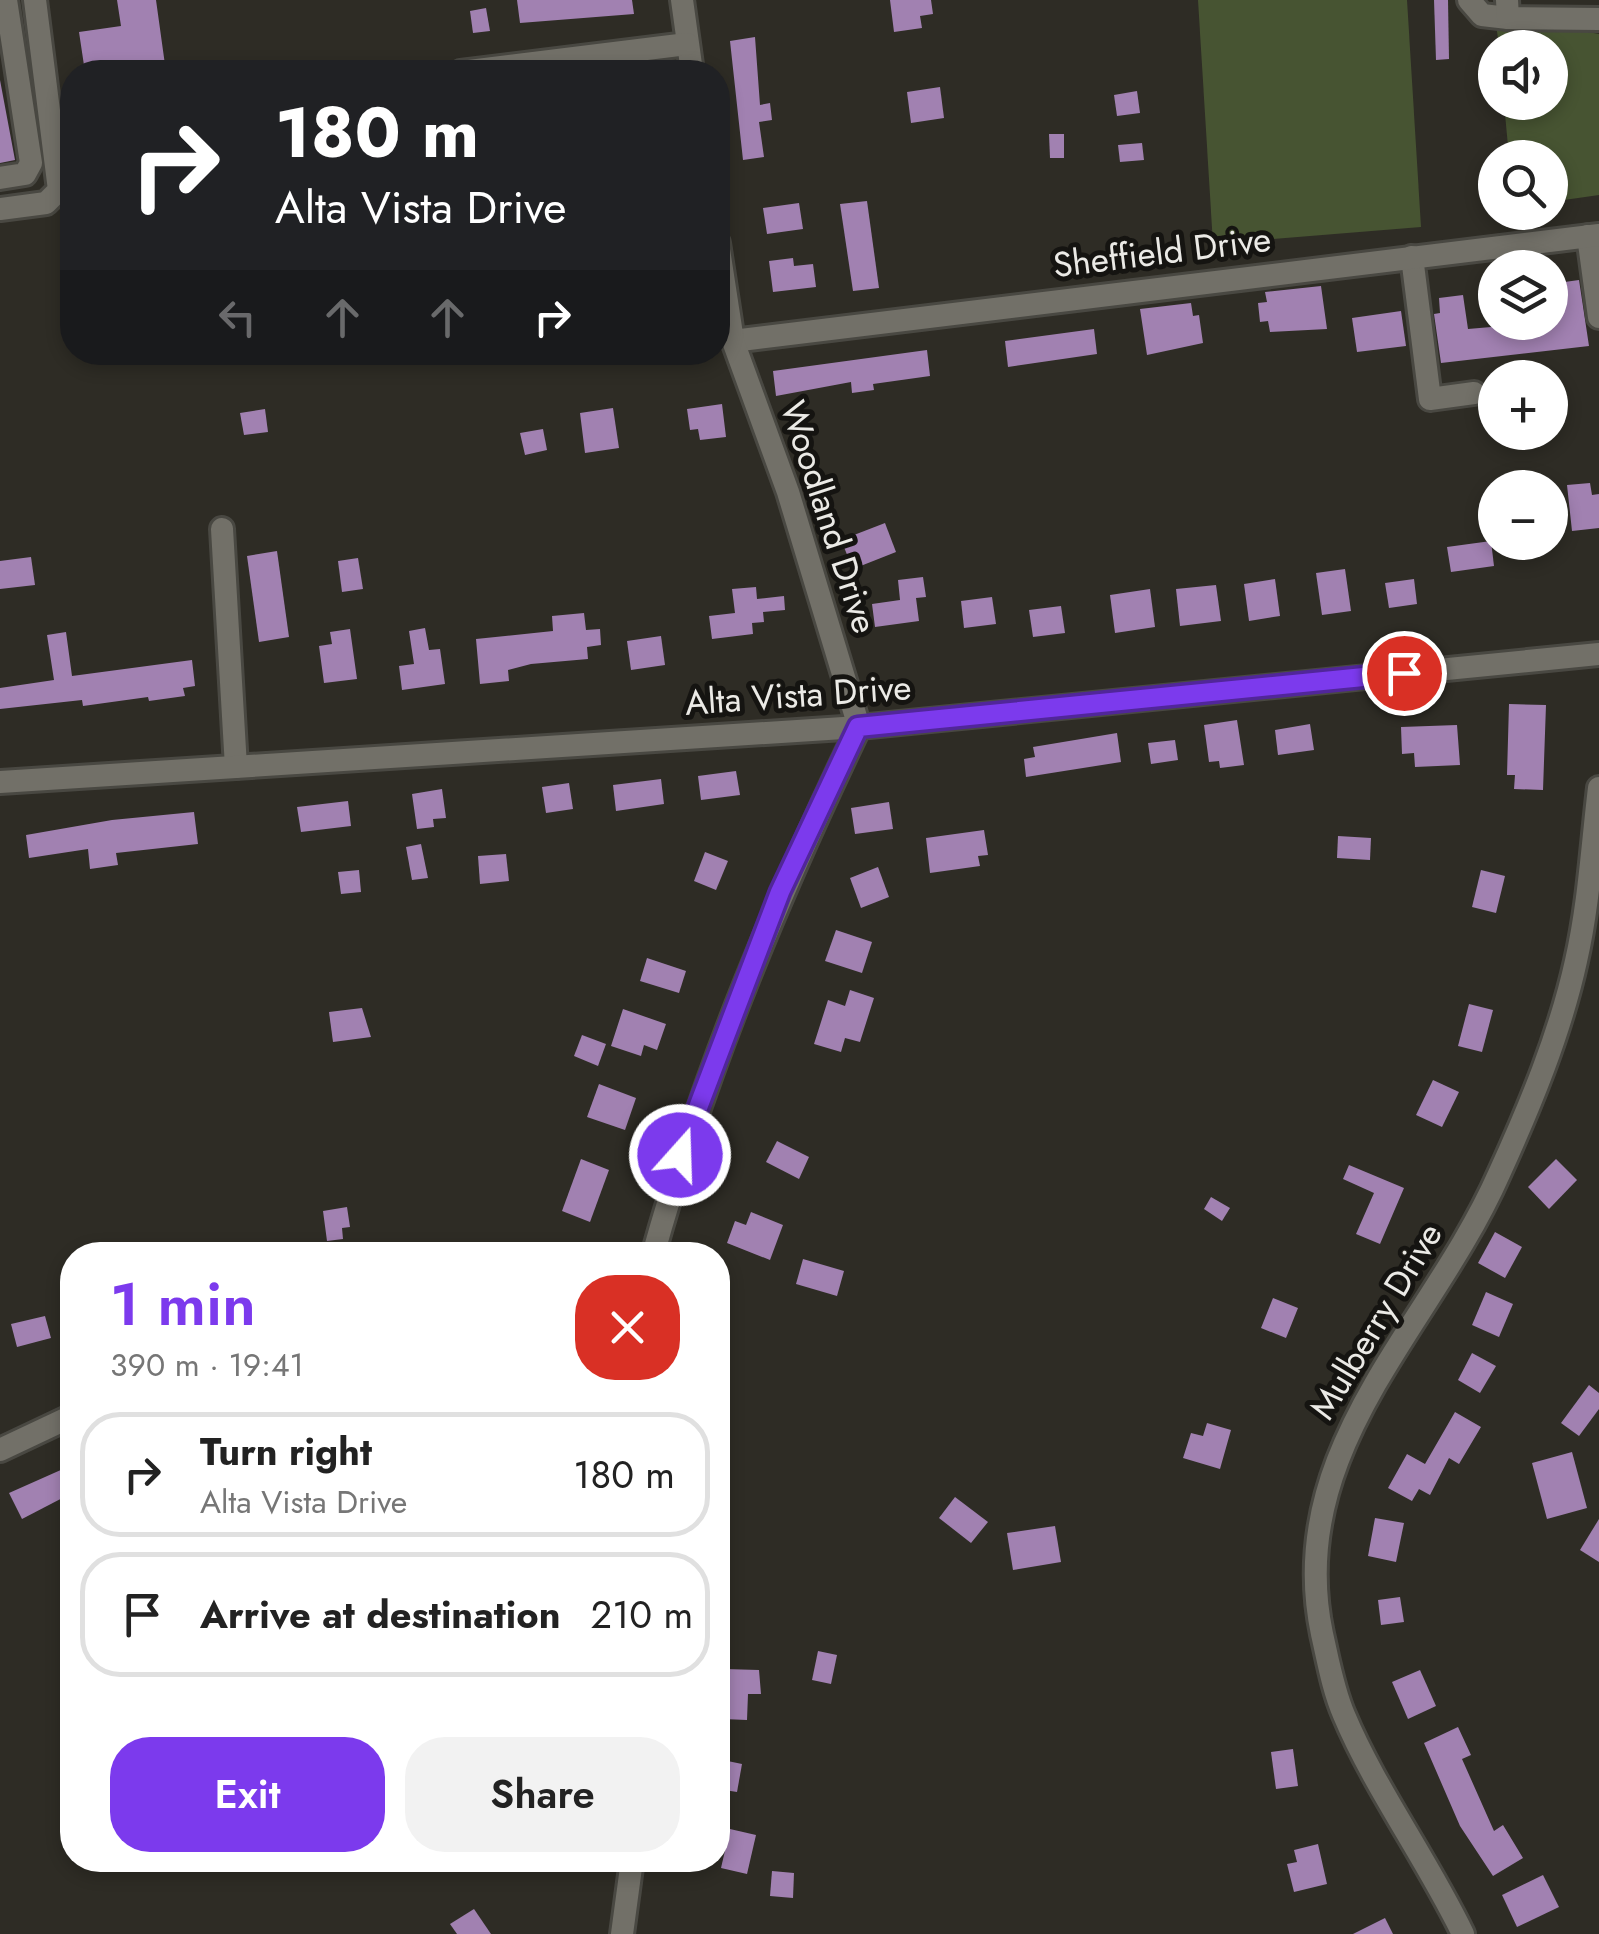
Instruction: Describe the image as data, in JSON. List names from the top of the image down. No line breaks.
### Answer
{"streets":{"street":["Sheffield Drive","Woodland Drive","Alta Vista Drive","Mulberry Drive"]},"crossings":[["Sheffield Drive","Woodland Drive"],["Woodland Drive","Alta Vista Drive"]],"page":{"map_buttons":["+","−"],"turn":["180 m","Alta Vista Drive"],"heading":["1 min","390 m · 19:41"],"list":[{"name":"Turn right","note":"Alta Vista Drive","value":"180 m"},{"name":"Arrive at destination","value":"210 m"}],"buttons":["Exit","Share"]}}
